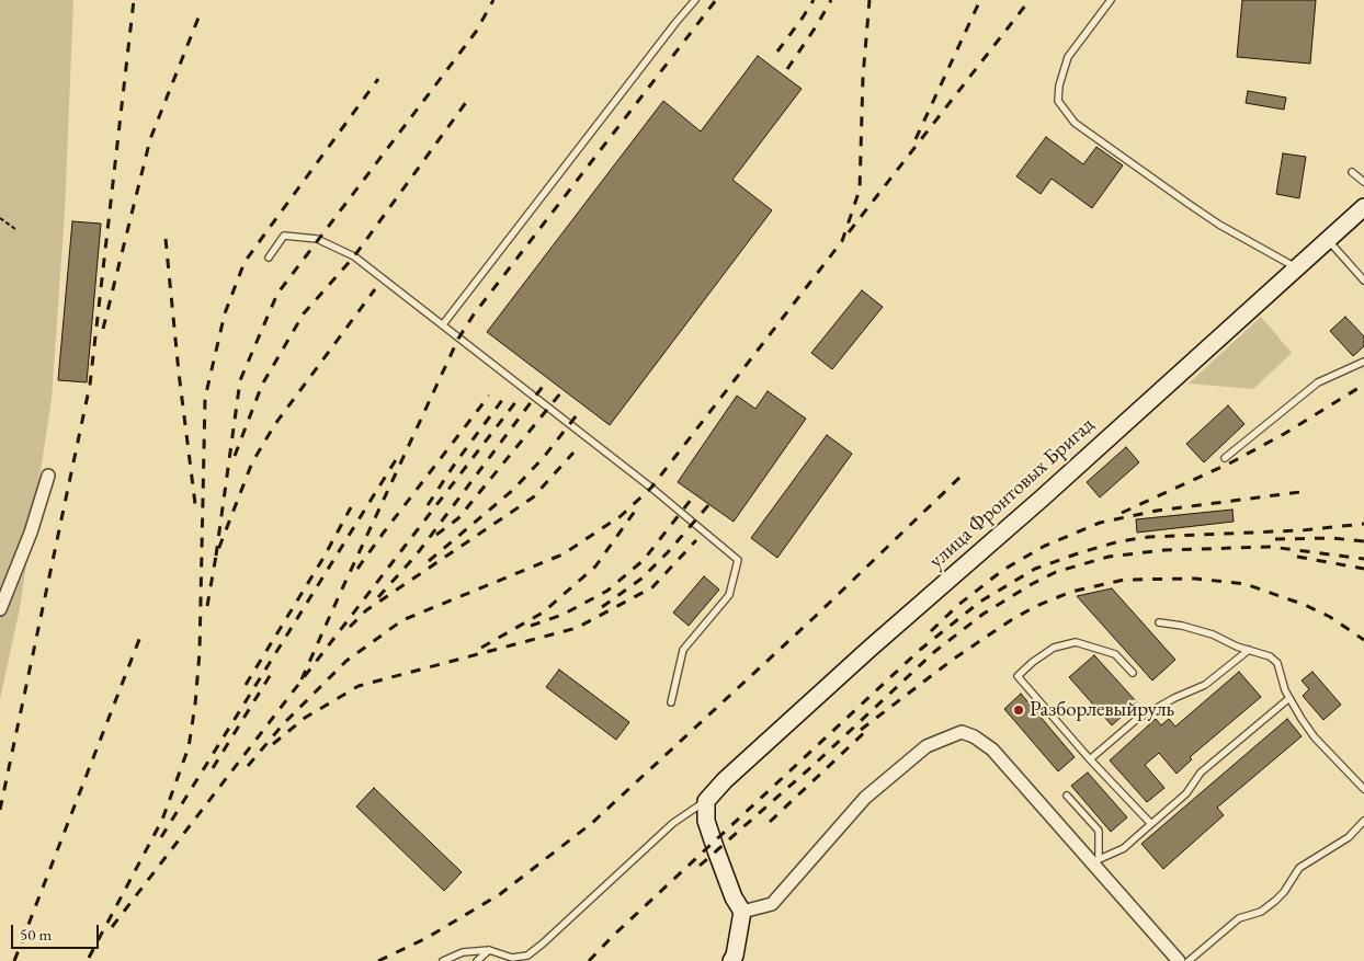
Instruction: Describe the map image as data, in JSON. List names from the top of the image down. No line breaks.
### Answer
{"streets":{"main road":["улица Фронтовых Бригад"]},"places":["Разборлевыйруль"],"scale_bar":"50 m"}
